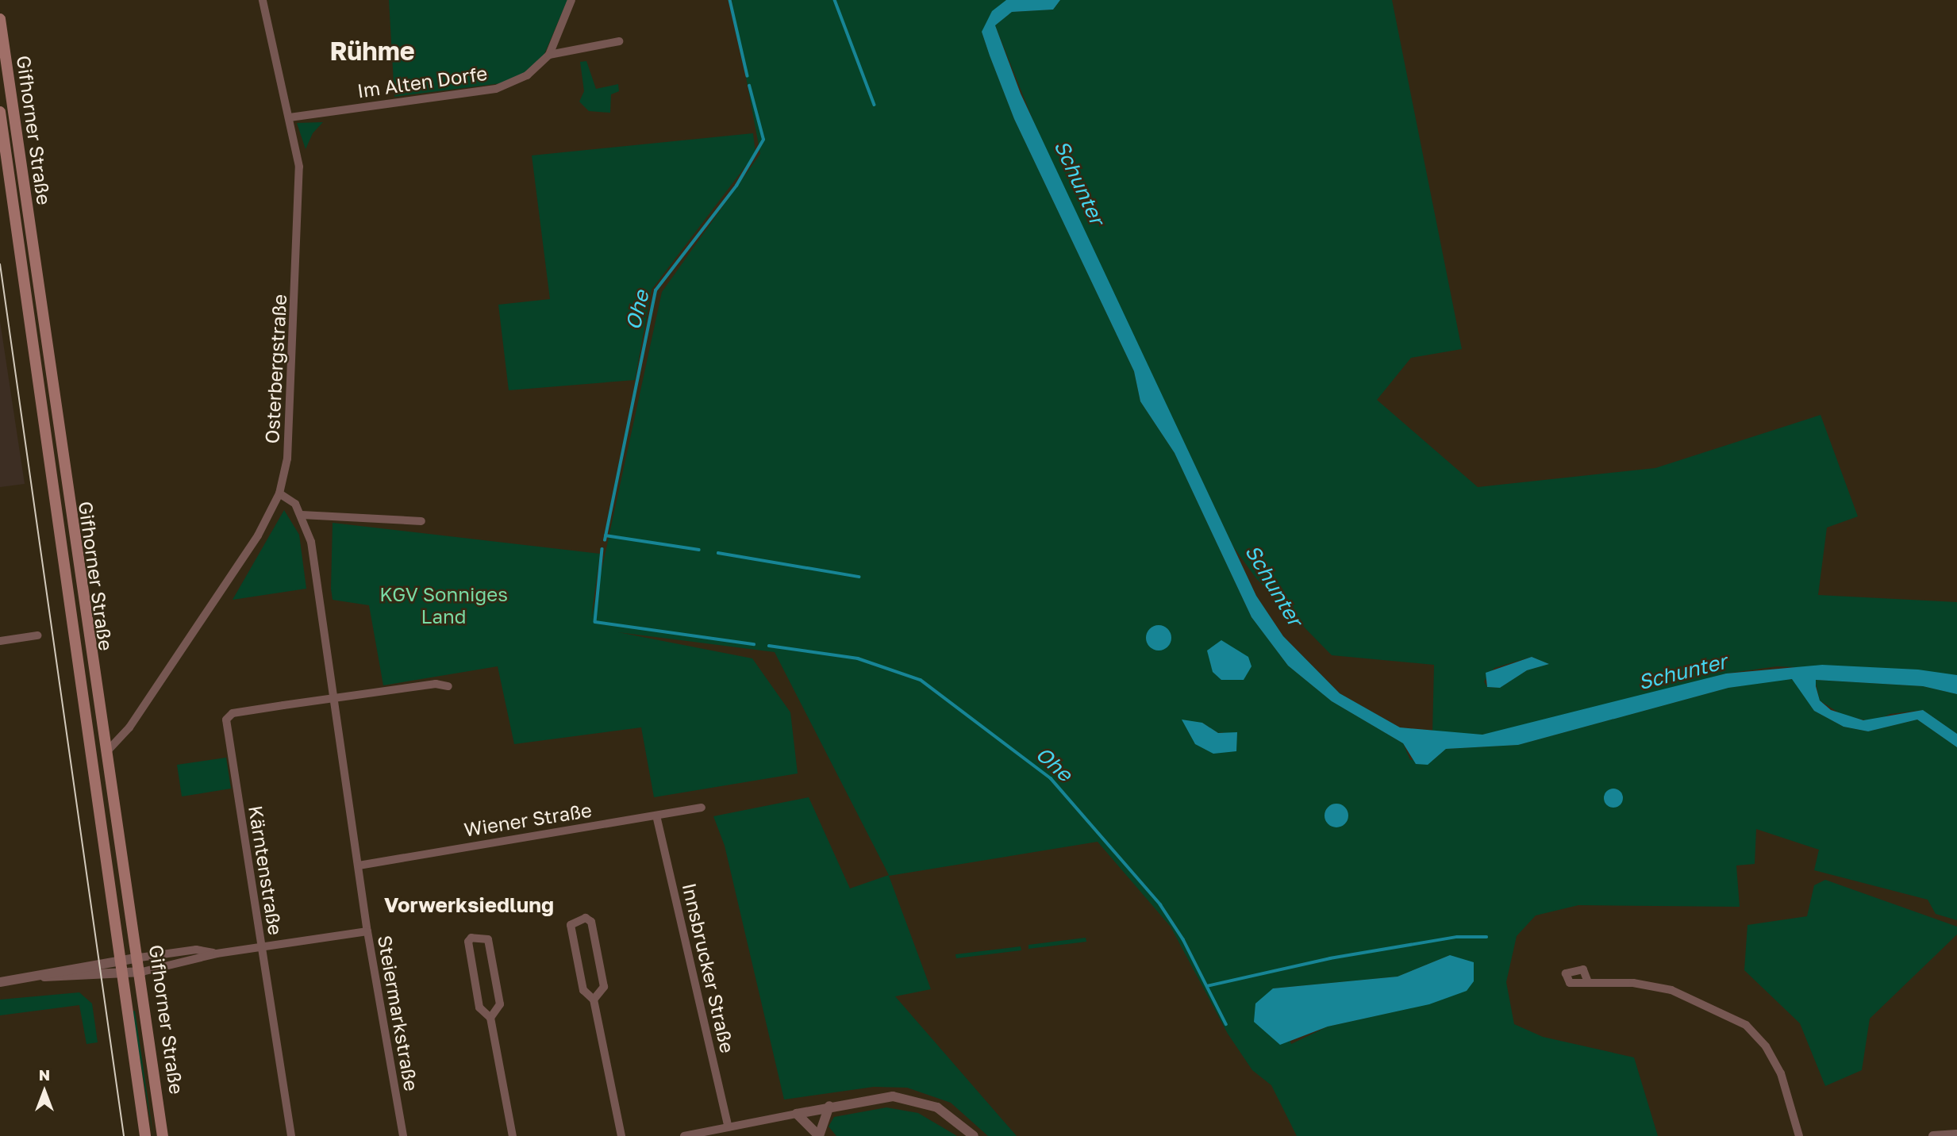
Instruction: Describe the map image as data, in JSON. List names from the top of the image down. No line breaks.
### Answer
{"streets":{"main road":["Gifhorner Straße"],"street":["Im Alten Dorfe","Osterbergstraße","Wiener Straße","Kärntenstraße","Innsbrucker Straße","Steiermarkstraße"]},"crossings":[["Im Alten Dorfe","Osterbergstraße"],["Gifhorner Straße","Osterbergstraße"],["Osterbergstraße","Steiermarkstraße"],["Wiener Straße","Innsbrucker Straße"],["Wiener Straße","Steiermarkstraße"],["Kärntenstraße","Steiermarkstraße"]],"districts":["Rühme","Vorwerksiedlung"],"water":["Schunter","Ohe"],"parks":["KGV Sonniges Land"],"north":"top"}
